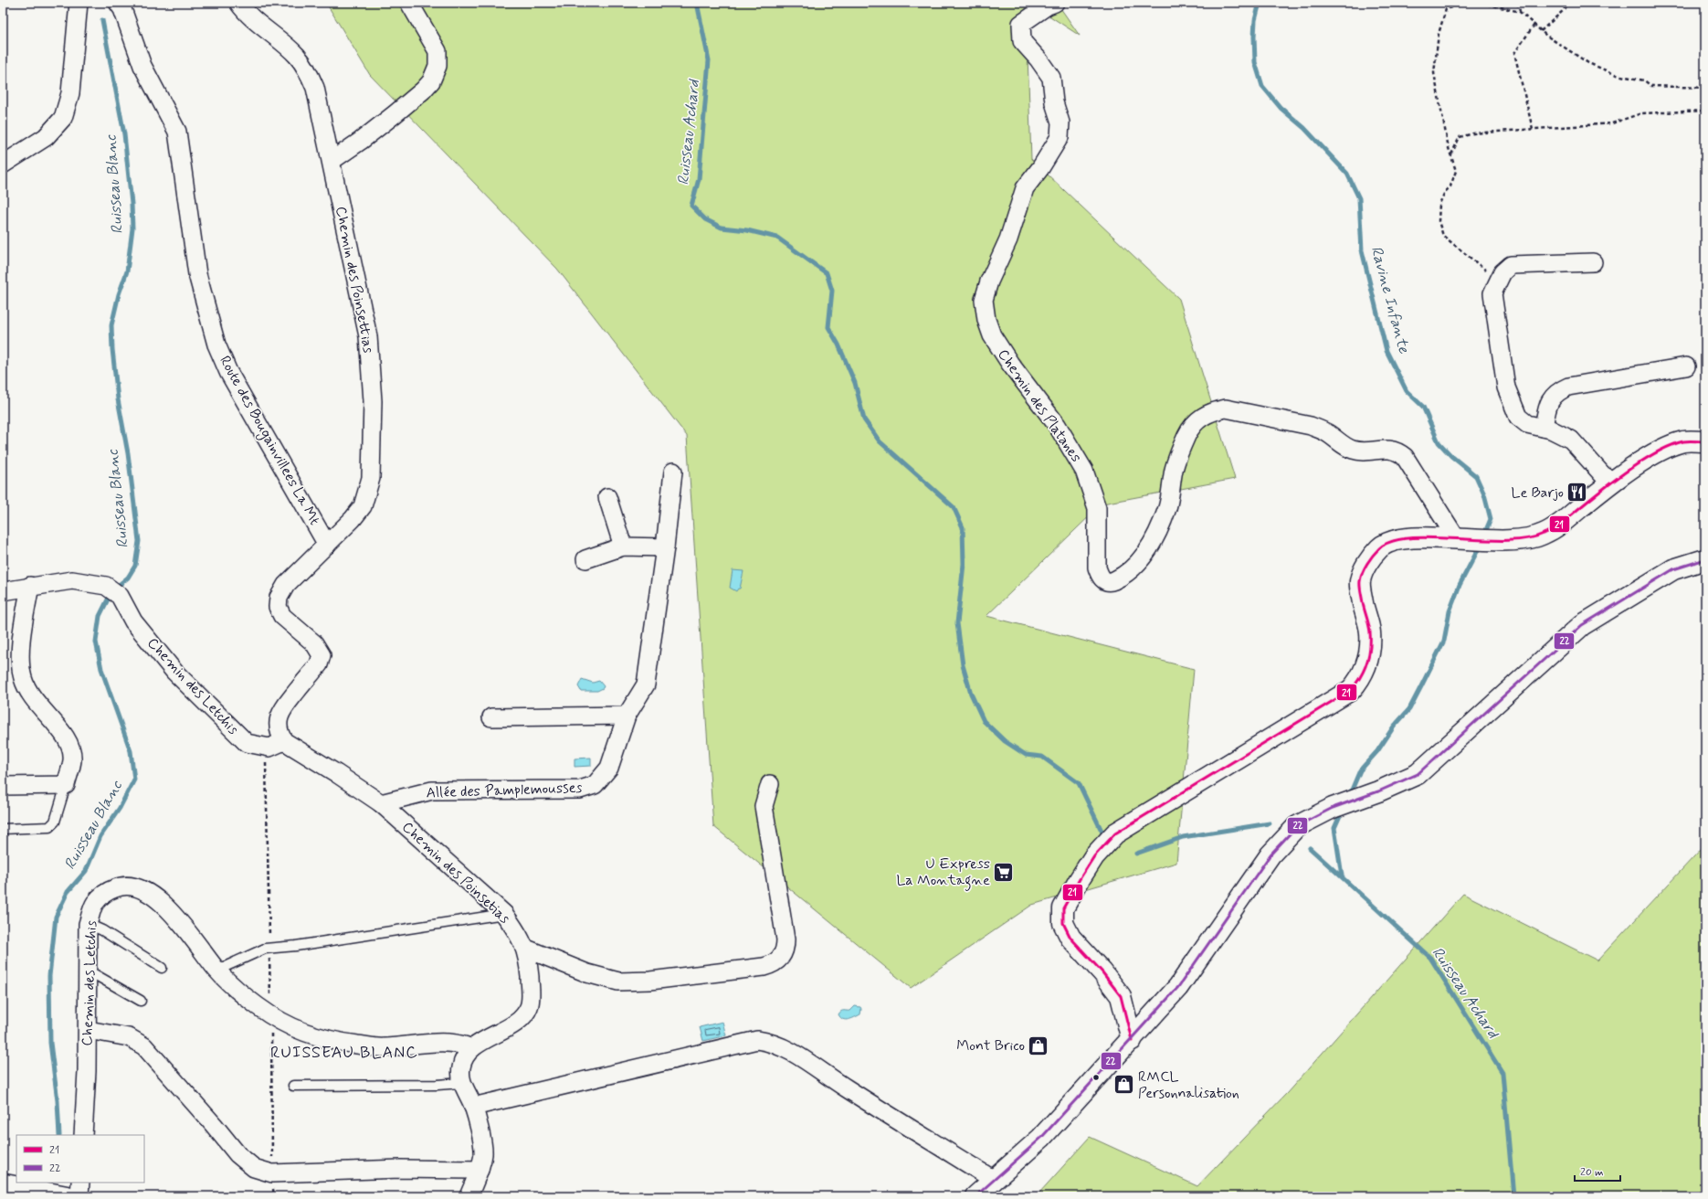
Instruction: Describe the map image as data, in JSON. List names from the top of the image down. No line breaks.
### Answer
{"streets":{"street":["Chemin des Poinsettias","Chemin des Platanes","Route des Bougainvillees La Mt","Chemin des Letchis","Allée des Pamplemousses","Chemin des Poinsetias"]},"crossings":[["Chemin des Poinsettias","Route des Bougainvillees La Mt"],["Chemin des Poinsettias","Chemin des Letchis"],["Chemin des Poinsettias","Chemin des Poinsetias"],["Chemin des Letchis","Chemin des Poinsetias"],["Allée des Pamplemousses","Chemin des Poinsetias"]],"districts":["RUISSEAU BLANC"],"water":["Ruisseau Achard","Ruisseau Blanc","Ravine Infante"],"places":{"restaurant":["Le Barjo"],"supermarket":["U Express La Montagne"],"shop":["Mont Brico","RMCL Personnalisation"]},"lines":["transit line 21","transit line 22"],"legend":["21","22"],"scale_bar":"20 m"}
